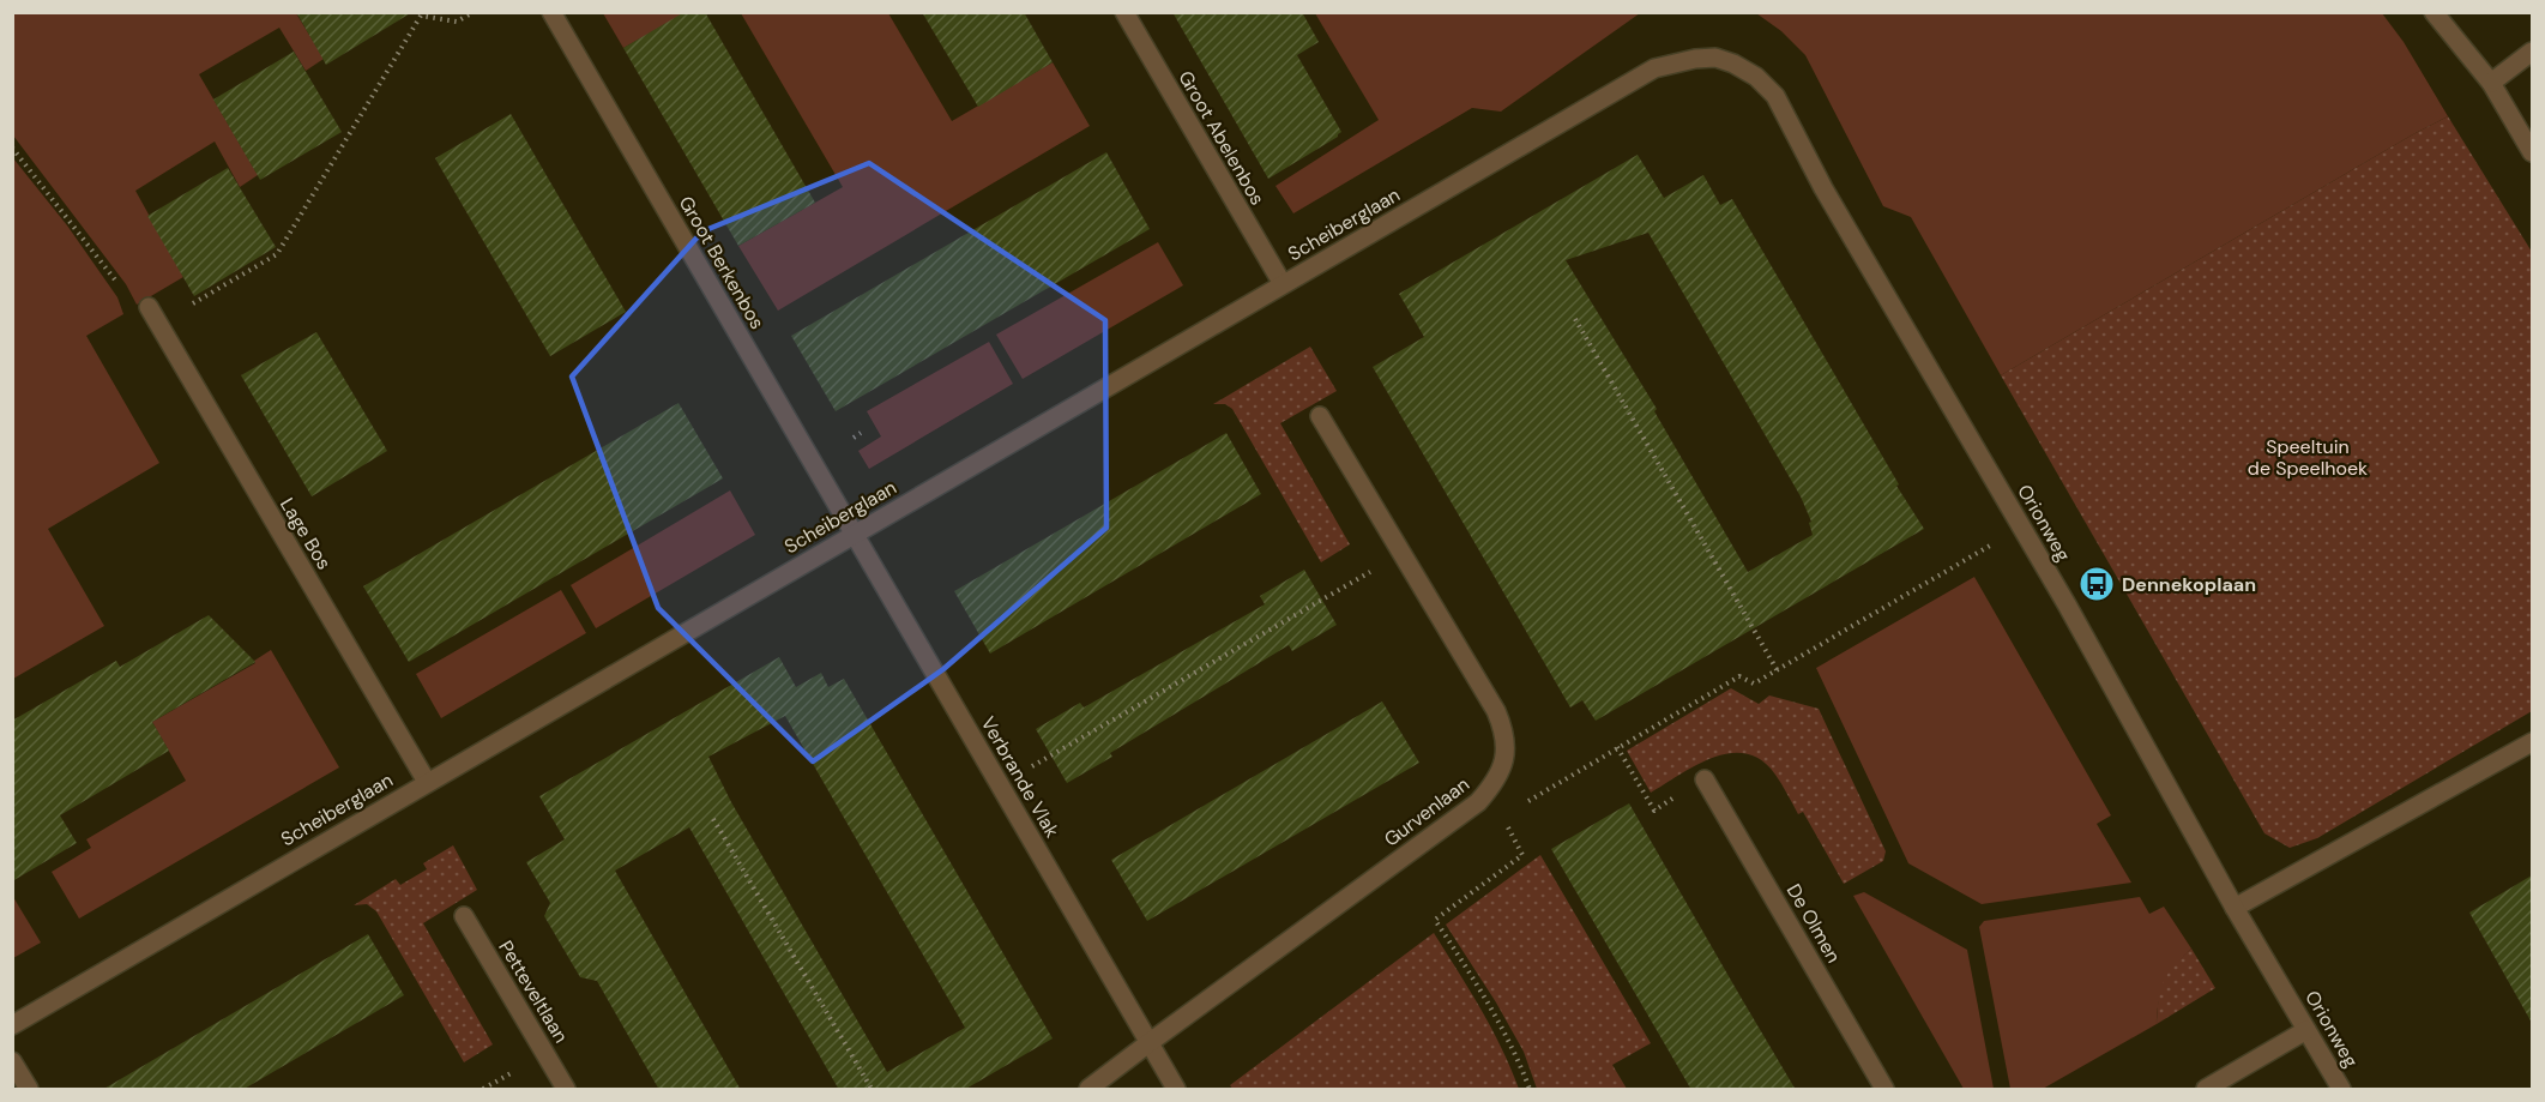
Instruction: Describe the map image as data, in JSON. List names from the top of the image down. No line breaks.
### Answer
{"streets":{"street":["Groot Abelenbos","Scheiberglaan","Groot Berkenbos","Orionweg","Lage Bos","Verbrande Vlak","Gurvenlaan","De Olmen","Petteveltlaan"]},"crossings":[["Groot Abelenbos","Scheiberglaan"],["Scheiberglaan","Groot Berkenbos"],["Scheiberglaan","Orionweg"],["Scheiberglaan","Lage Bos"],["Scheiberglaan","Verbrande Vlak"],["Groot Berkenbos","Verbrande Vlak"],["Verbrande Vlak","Gurvenlaan"]],"parks":["Speeltuin de Speelhoek"],"places":{"bus stop":["Dennekoplaan"]}}
